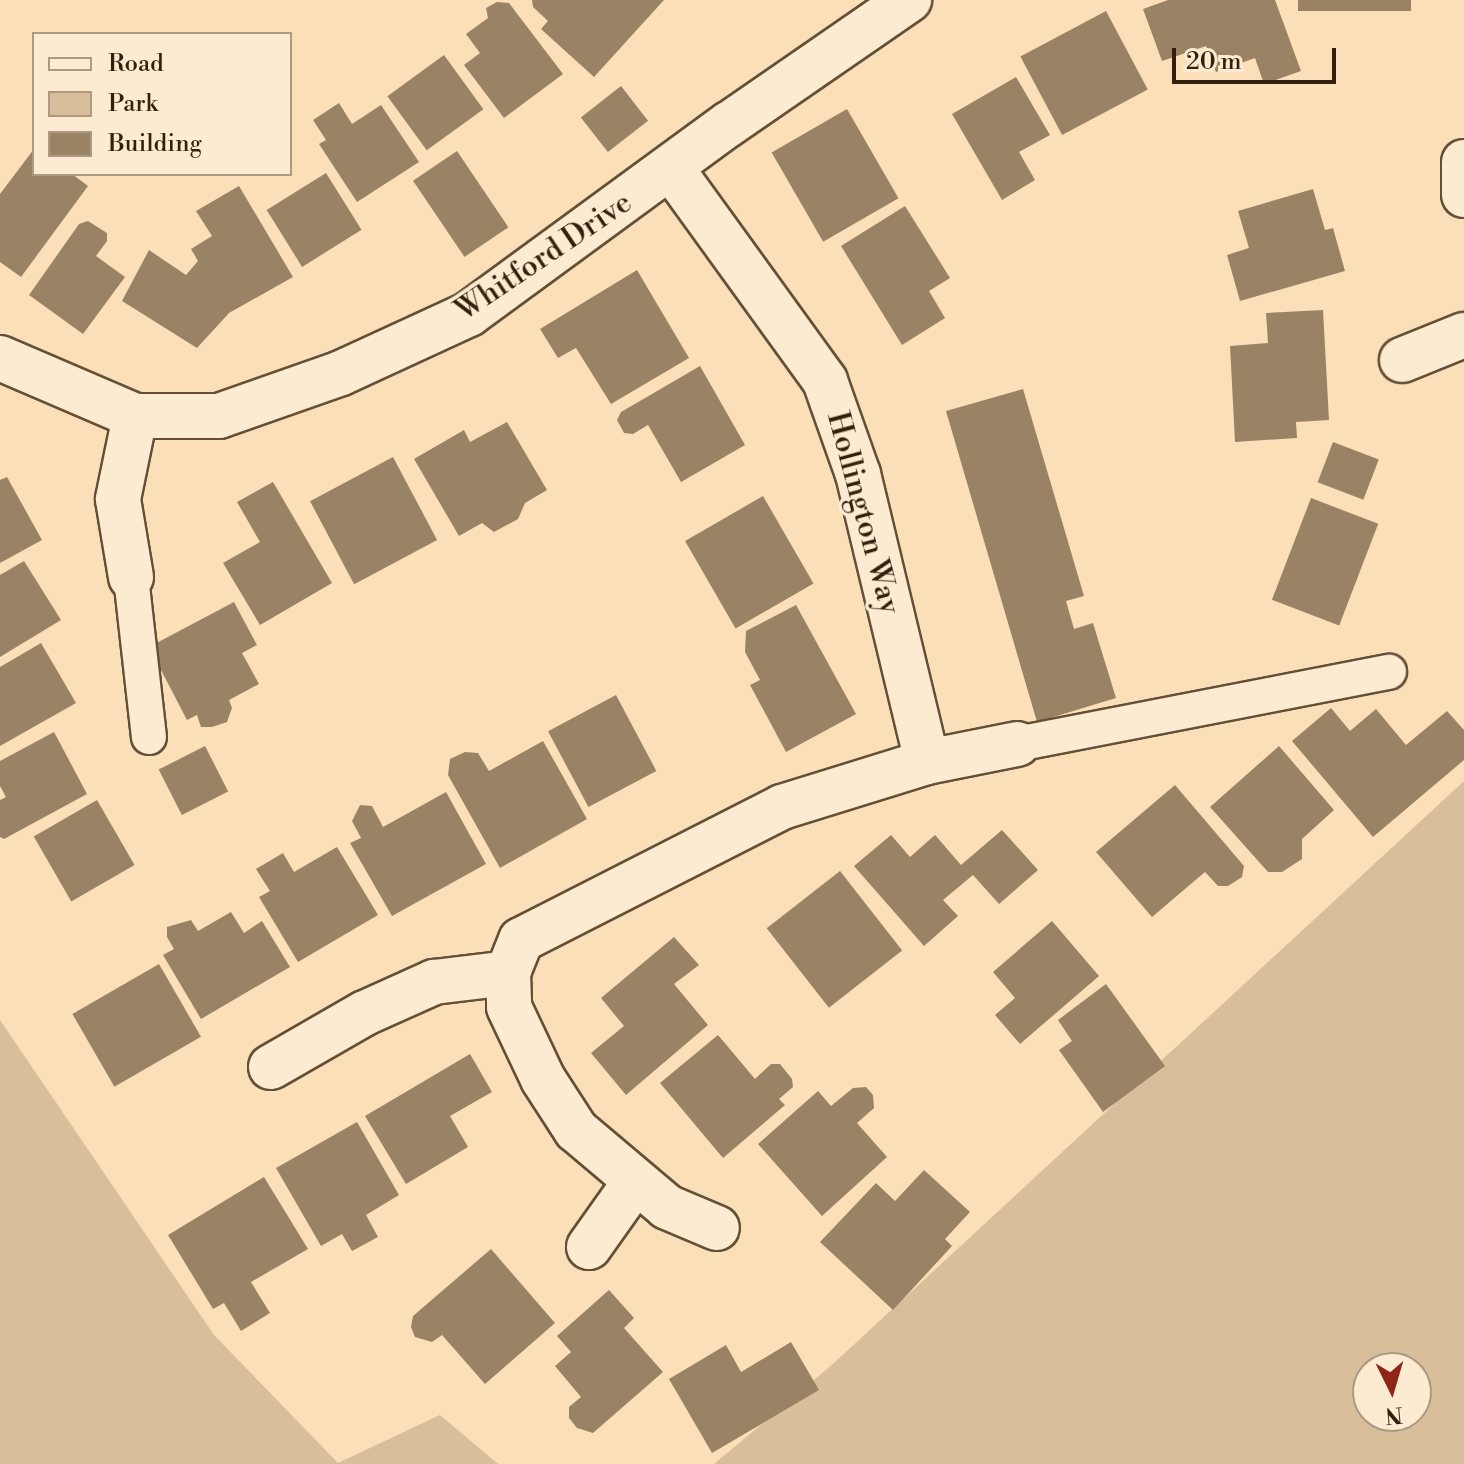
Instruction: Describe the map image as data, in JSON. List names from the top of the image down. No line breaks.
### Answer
{"streets":{"street":["Whitford Drive","Hollington Way"]},"crossings":[["Whitford Drive","Hollington Way"]],"legend":["Road","Park","Building"],"scale_bar":"20 m","north":"bottom"}
